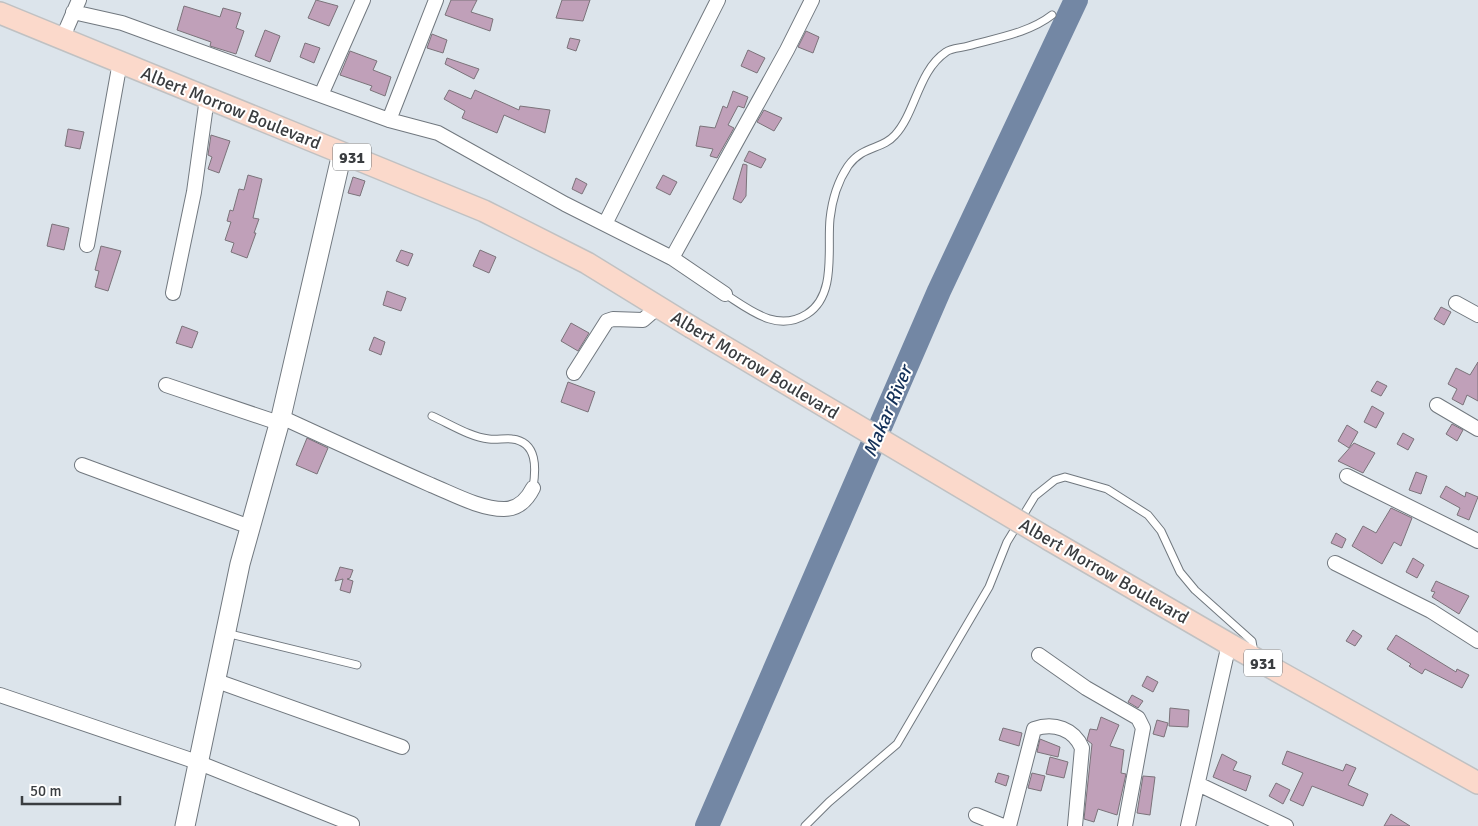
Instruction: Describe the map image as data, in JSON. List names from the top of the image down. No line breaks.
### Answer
{"streets":{"main road":["Albert Morrow Boulevard","931"]},"water":["Makar River"],"scale_bar":"50 m"}
